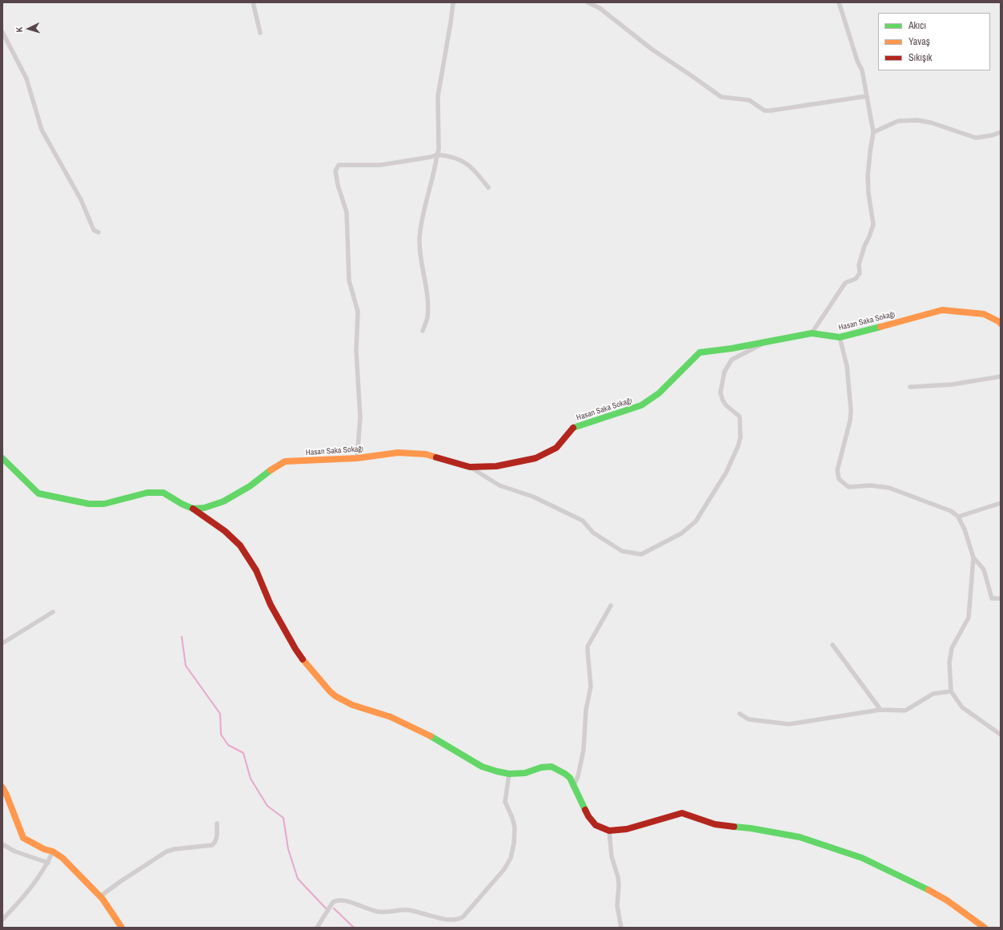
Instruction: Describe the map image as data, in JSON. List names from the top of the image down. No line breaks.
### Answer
{"streets":{"street":["Hasan Saka Sokağı"]},"legend":["Akıcı","Yavaş","Sıkışık"],"north":"left"}
